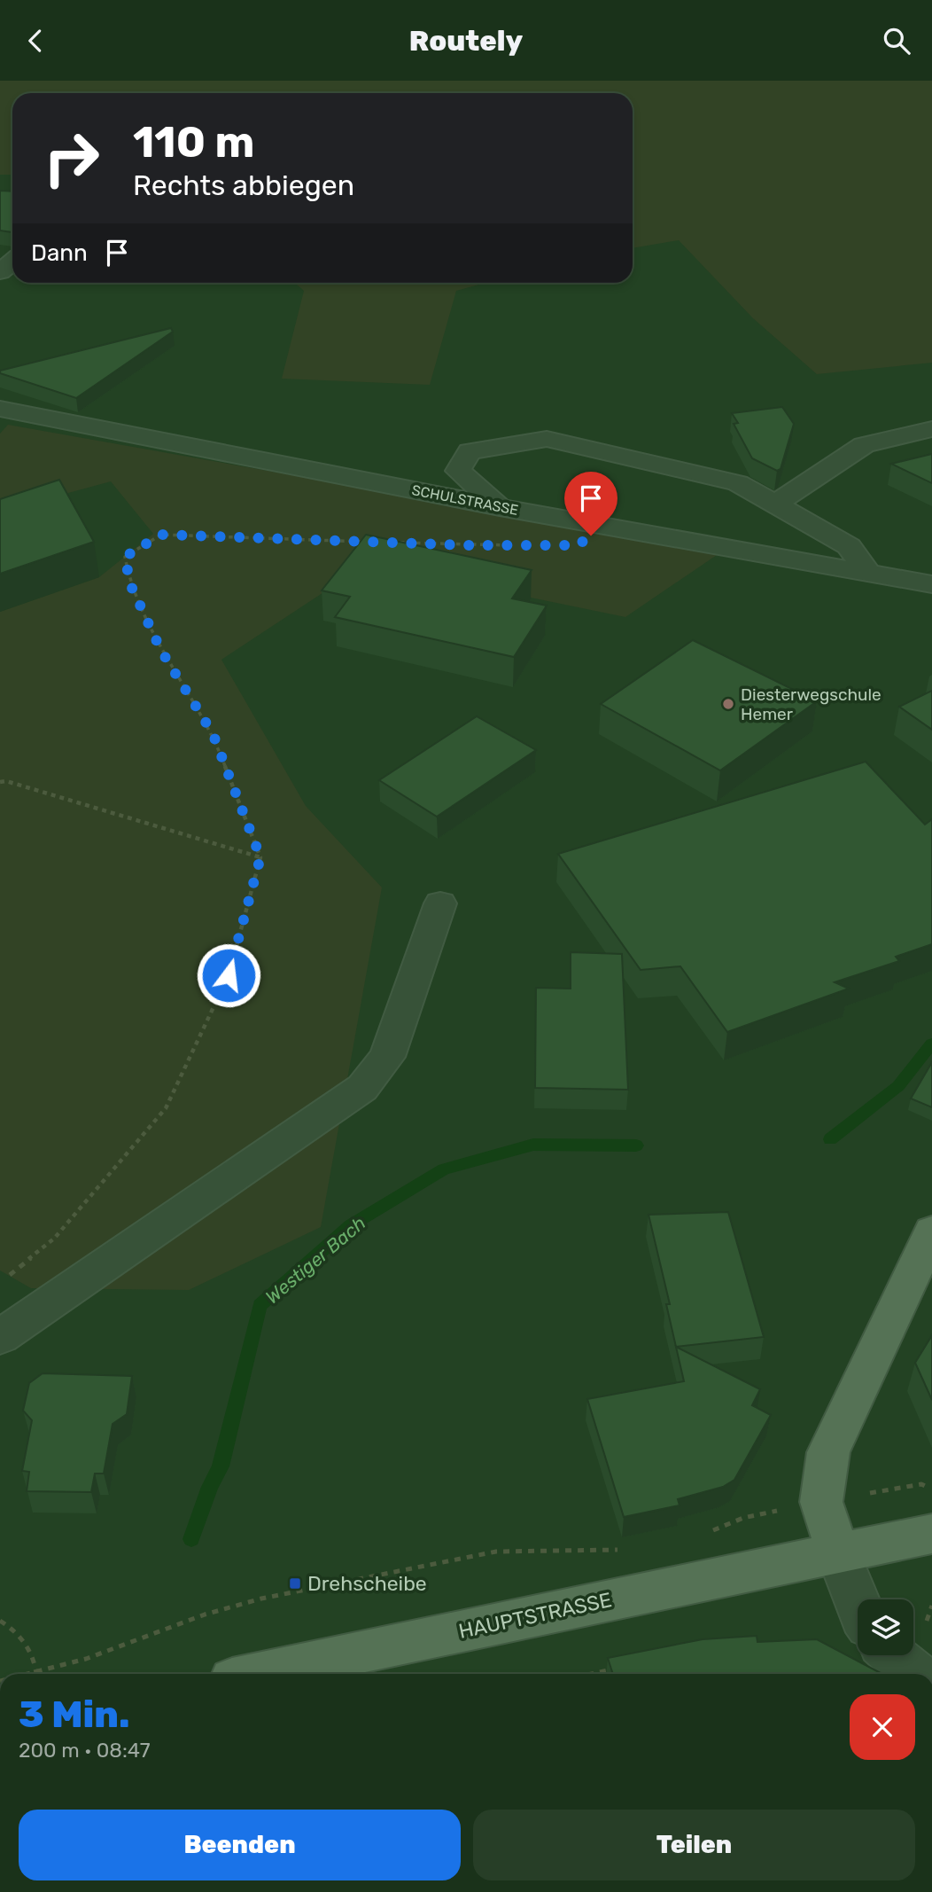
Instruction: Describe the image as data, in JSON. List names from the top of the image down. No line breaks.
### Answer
{"streets":{"main road":["HAUPTSTRASSE"],"street":["SCHULSTRASSE"]},"water":["Westiger Bach"],"places":{"other":["Diesterwegschule Hemer"],"transit":["Drehscheibe"]},"page":{"header":"Routely","turn":["110 m","Rechts abbiegen"],"then":"Dann","heading":["3 Min.","200 m · 08:47"],"buttons":["Beenden","Teilen"]}}
